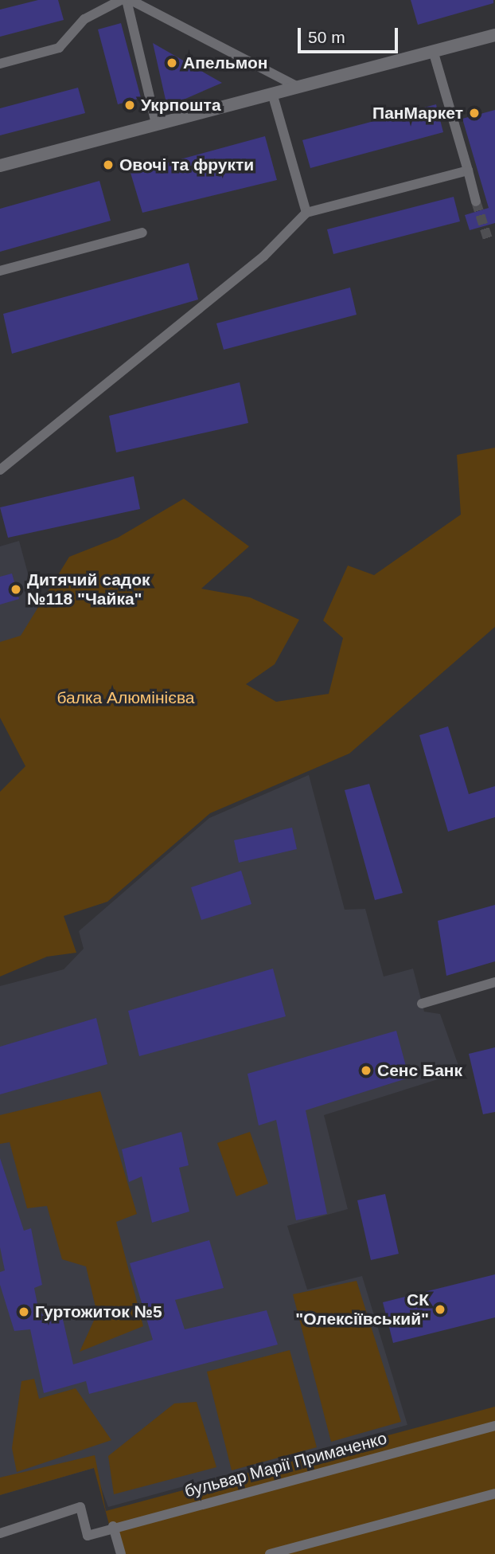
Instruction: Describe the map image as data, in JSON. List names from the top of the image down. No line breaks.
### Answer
{"streets":{"street":["бульвар Марії Примаченко"]},"parks":["балка Алюмінієва"],"places":["Апельмон","Укрпошта","ПанМаркет","Овочі та фрукти","Дитячий садок №118 \"Чайка\"","Сенс Банк","СК \"Олексіївський\"","Гуртожиток №5"],"scale_bar":"50 m"}
